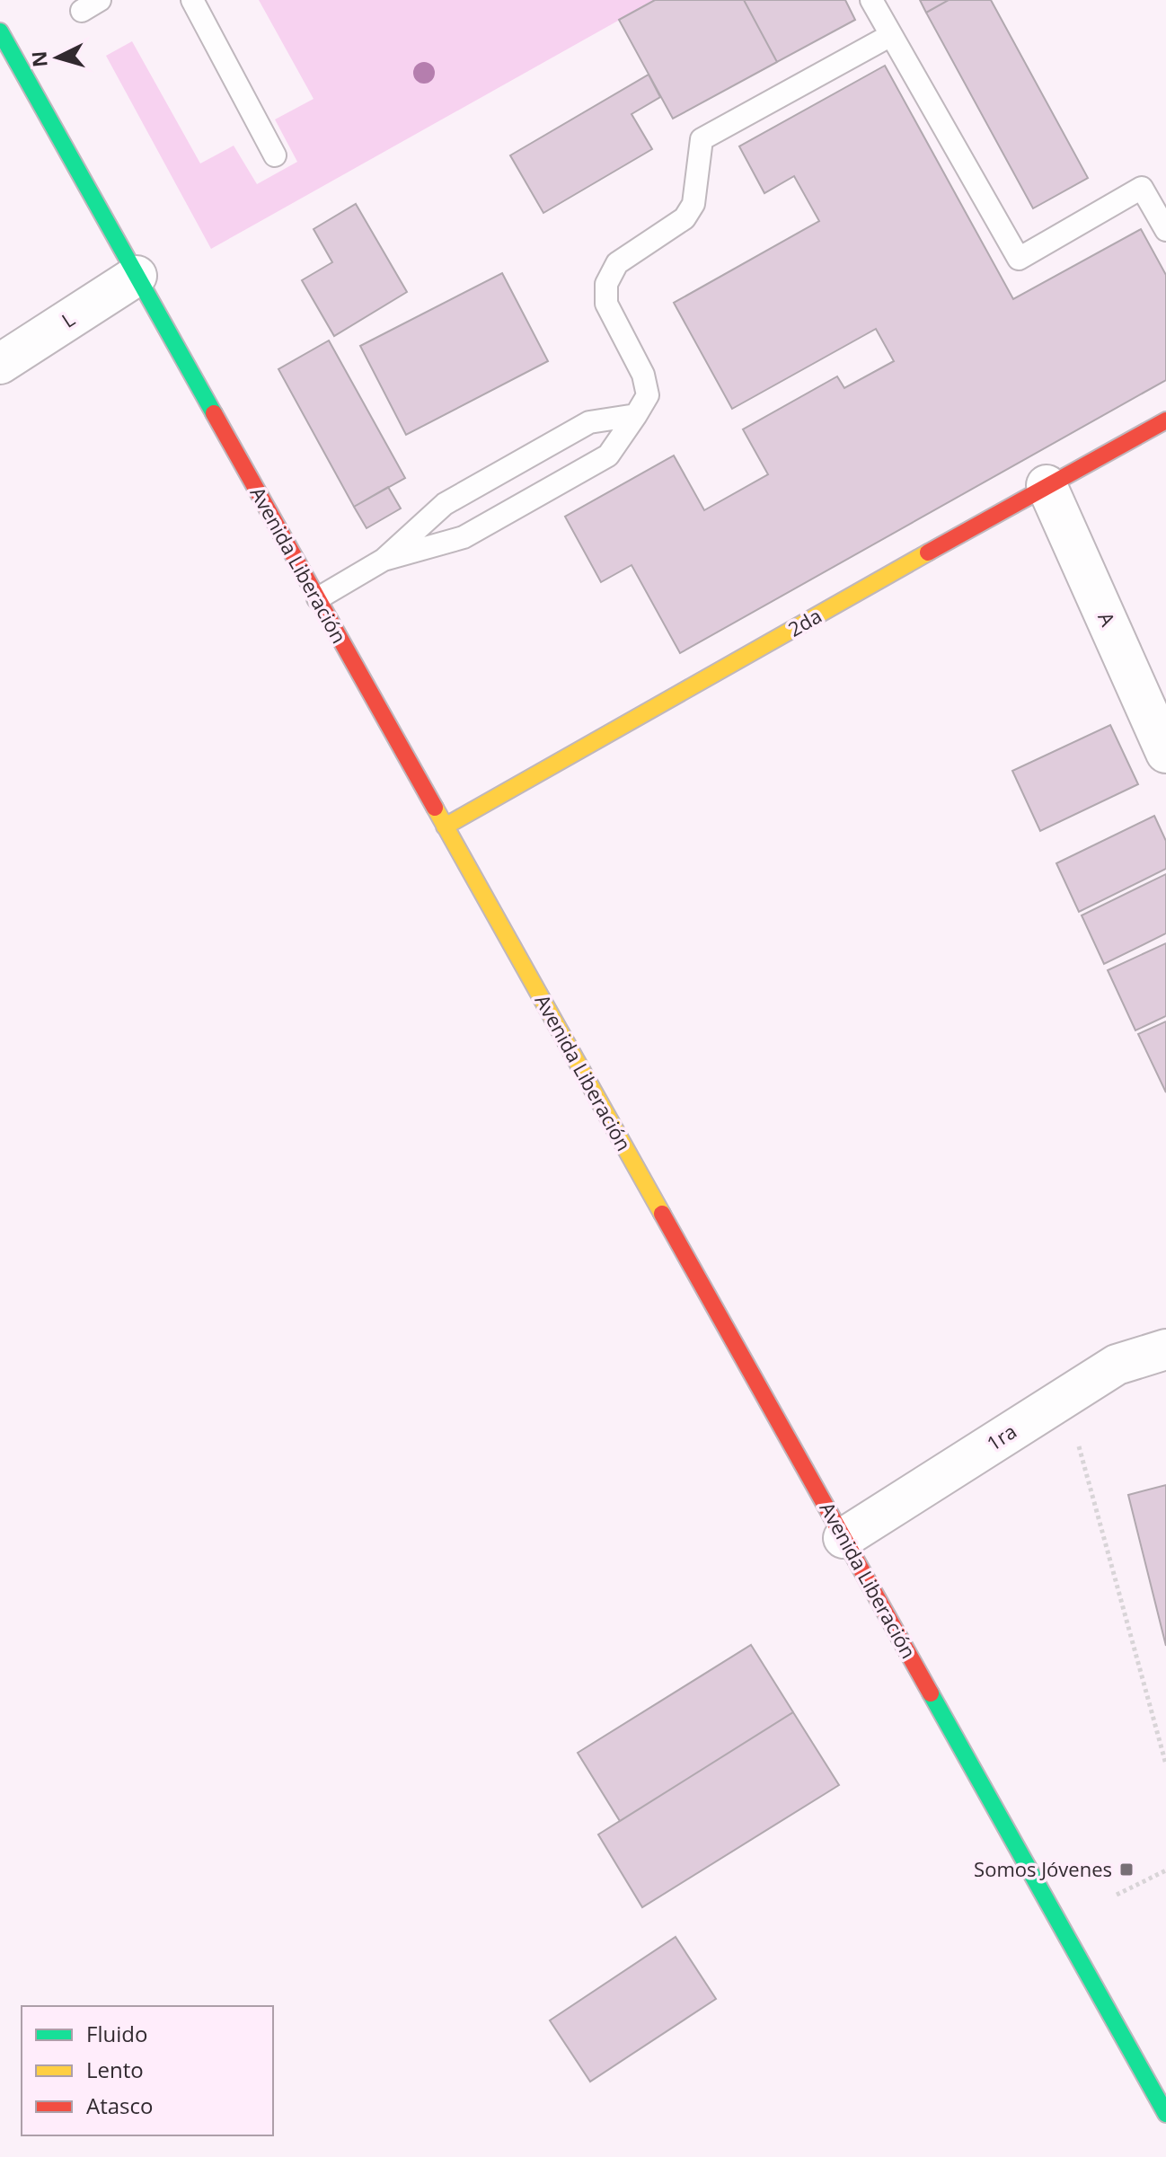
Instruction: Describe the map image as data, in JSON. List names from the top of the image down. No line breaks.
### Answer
{"streets":{"main road":["Avenida Liberación","2da"],"street":["L","A","1ra"]},"crossings":[["L","Avenida Liberación"],["Avenida Liberación","2da"],["Avenida Liberación","1ra"],["A","2da"]],"places":{"transit":["Somos Jóvenes"]},"legend":["Fluido","Lento","Atasco"],"north":"left"}
